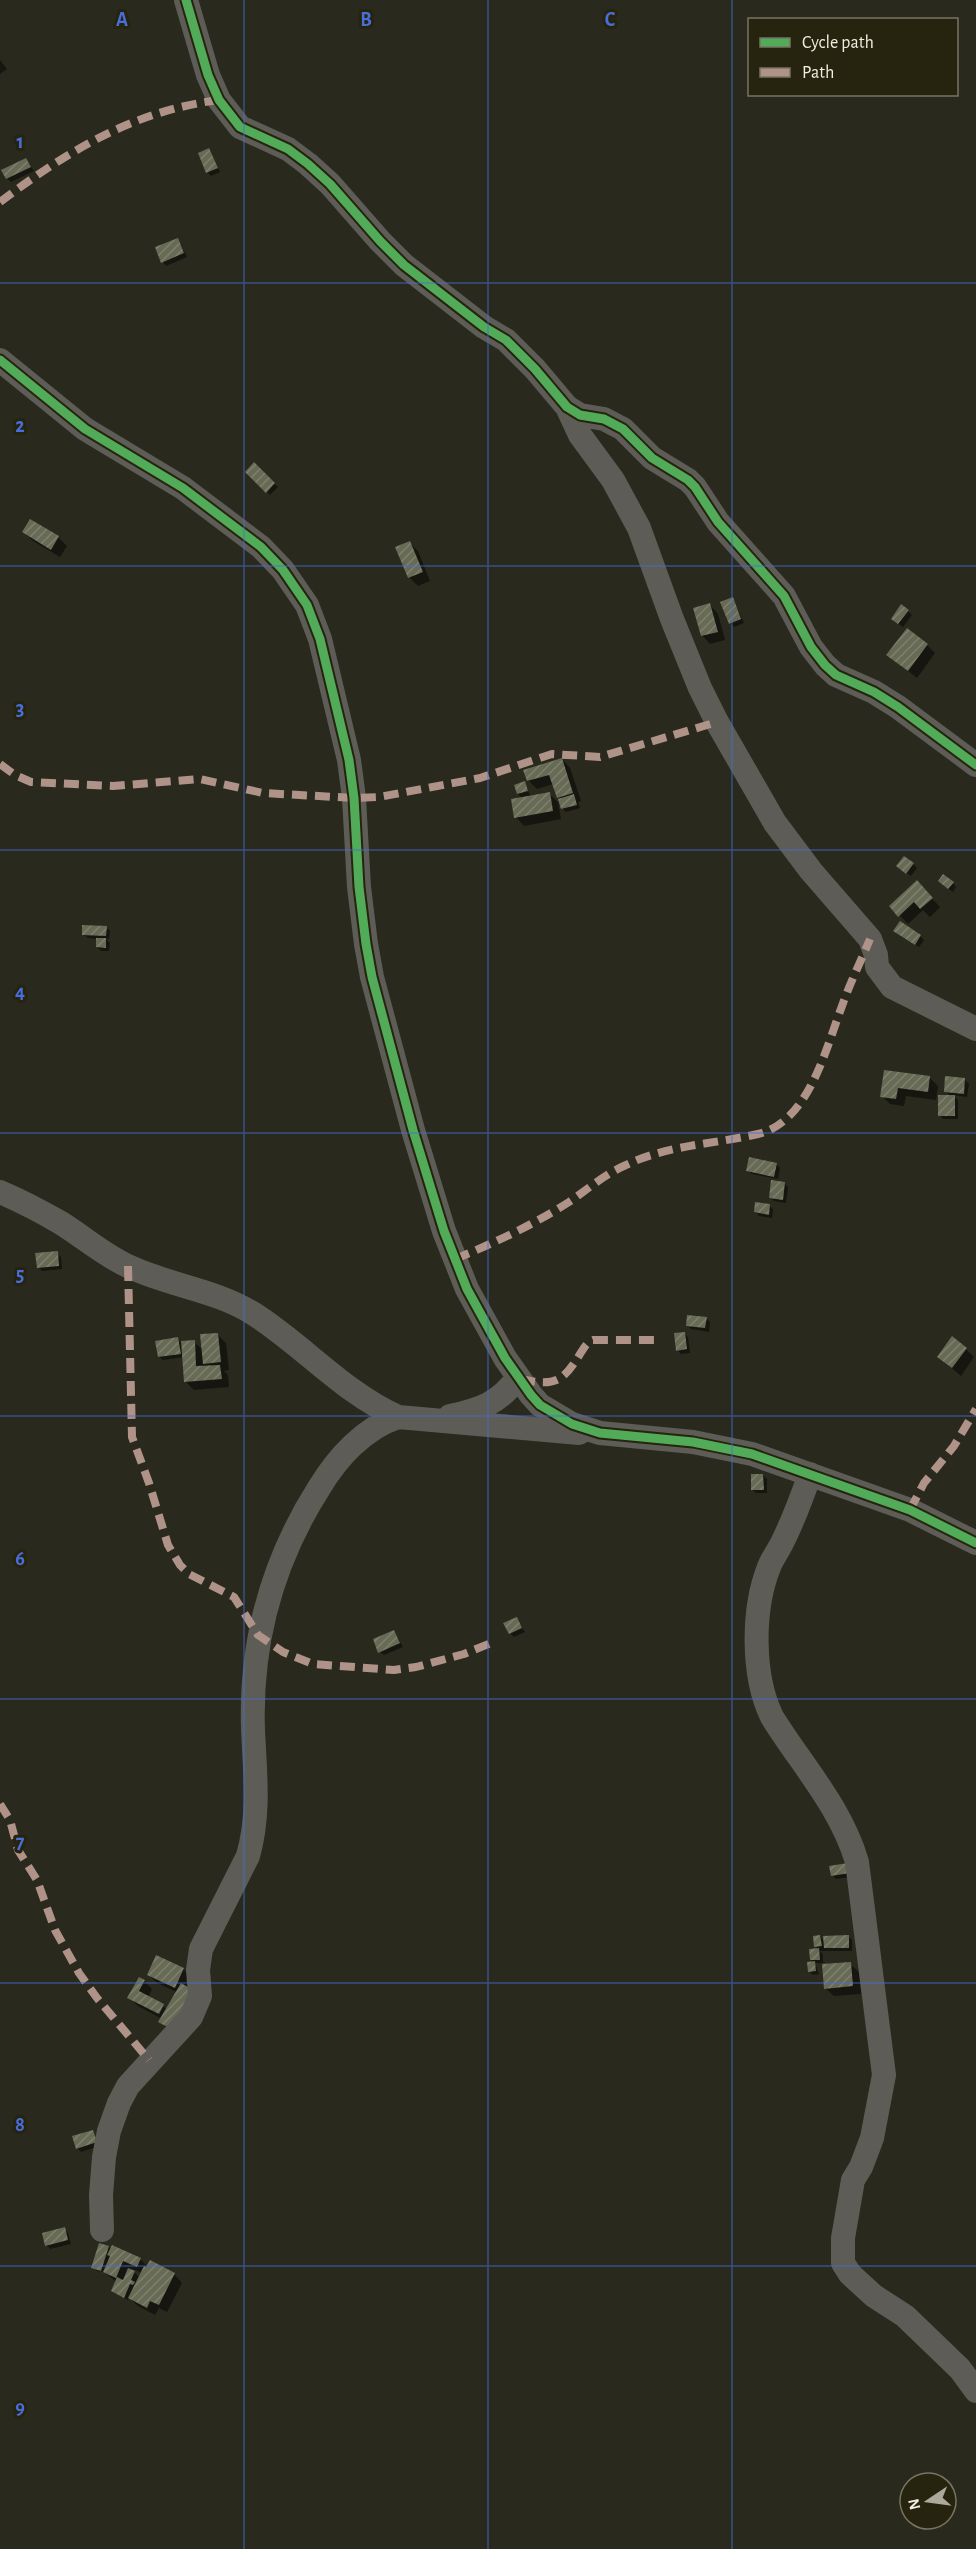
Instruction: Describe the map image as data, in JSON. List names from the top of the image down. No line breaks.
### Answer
{"legend":["Cycle path","Path"],"north":"left","grid":{"columns":["A","B","C"],"rows":["1","2","3","4","5","6","7","8","9"]}}
